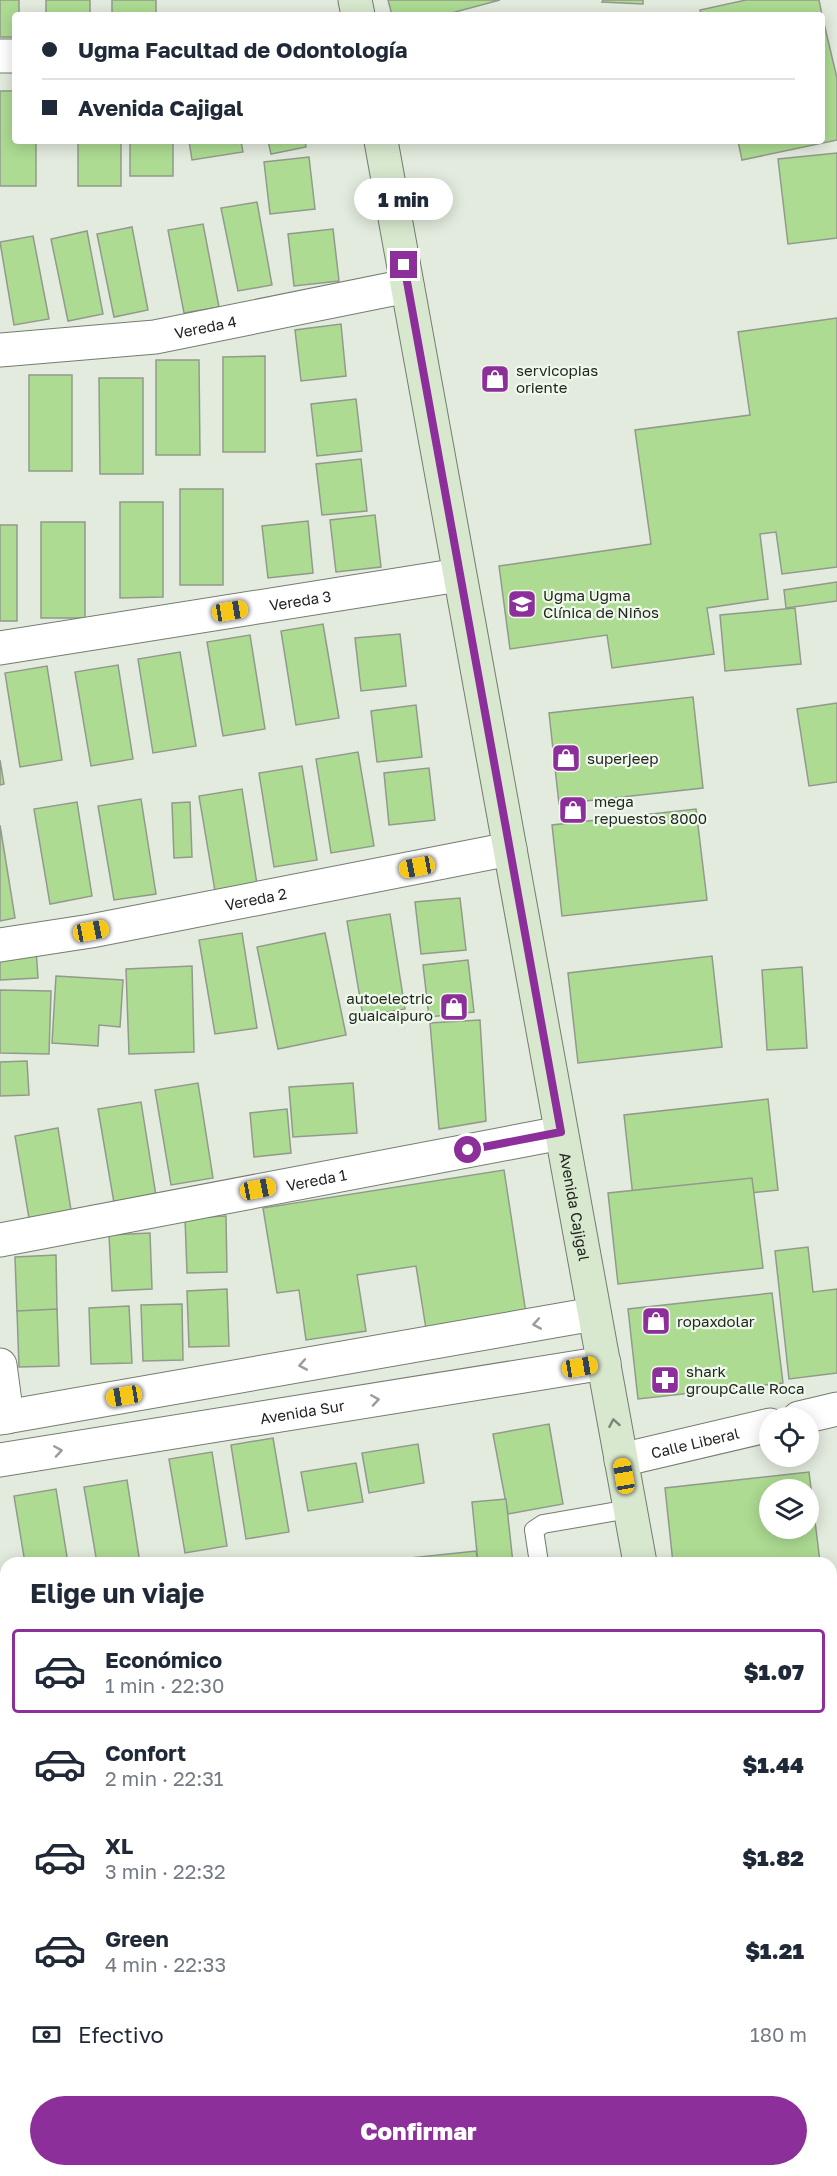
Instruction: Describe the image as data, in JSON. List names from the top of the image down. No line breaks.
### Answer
{"streets":{"main road":["Avenida Cajigal"],"street":["Vereda 4","Vereda 3","Vereda 2","Vereda 1","Avenida Sur","Calle Liberal"]},"crossings":[["Vereda 4","Avenida Cajigal"],["Vereda 3","Avenida Cajigal"],["Vereda 2","Avenida Cajigal"],["Vereda 1","Avenida Cajigal"],["Avenida Cajigal","Avenida Sur"],["Avenida Cajigal","Calle Liberal"]],"places":{"shop":["servicopias oriente","superjeep","mega repuestos 8000","autoelectric guaicaipuro","ropaxdolar"],"school or university":["Ugma Ugma Clínica de Niños"],"pharmacy":["shark groupCalle Roca"]},"page":{"banner":["Ugma Facultad de Odontología","Avenida Cajigal"],"bubble":"1 min","heading":"Elige un viaje","list":[{"name":"Económico","note":"1 min · 22:30","value":"$1.07"},{"name":"Confort","note":"2 min · 22:31","value":"$1.44"},{"name":"XL","note":"3 min · 22:32","value":"$1.82"},{"name":"Green","note":"4 min · 22:33","value":"$1.21"}],"pay":["Efectivo","180 m"],"buttons":"Confirmar"}}
